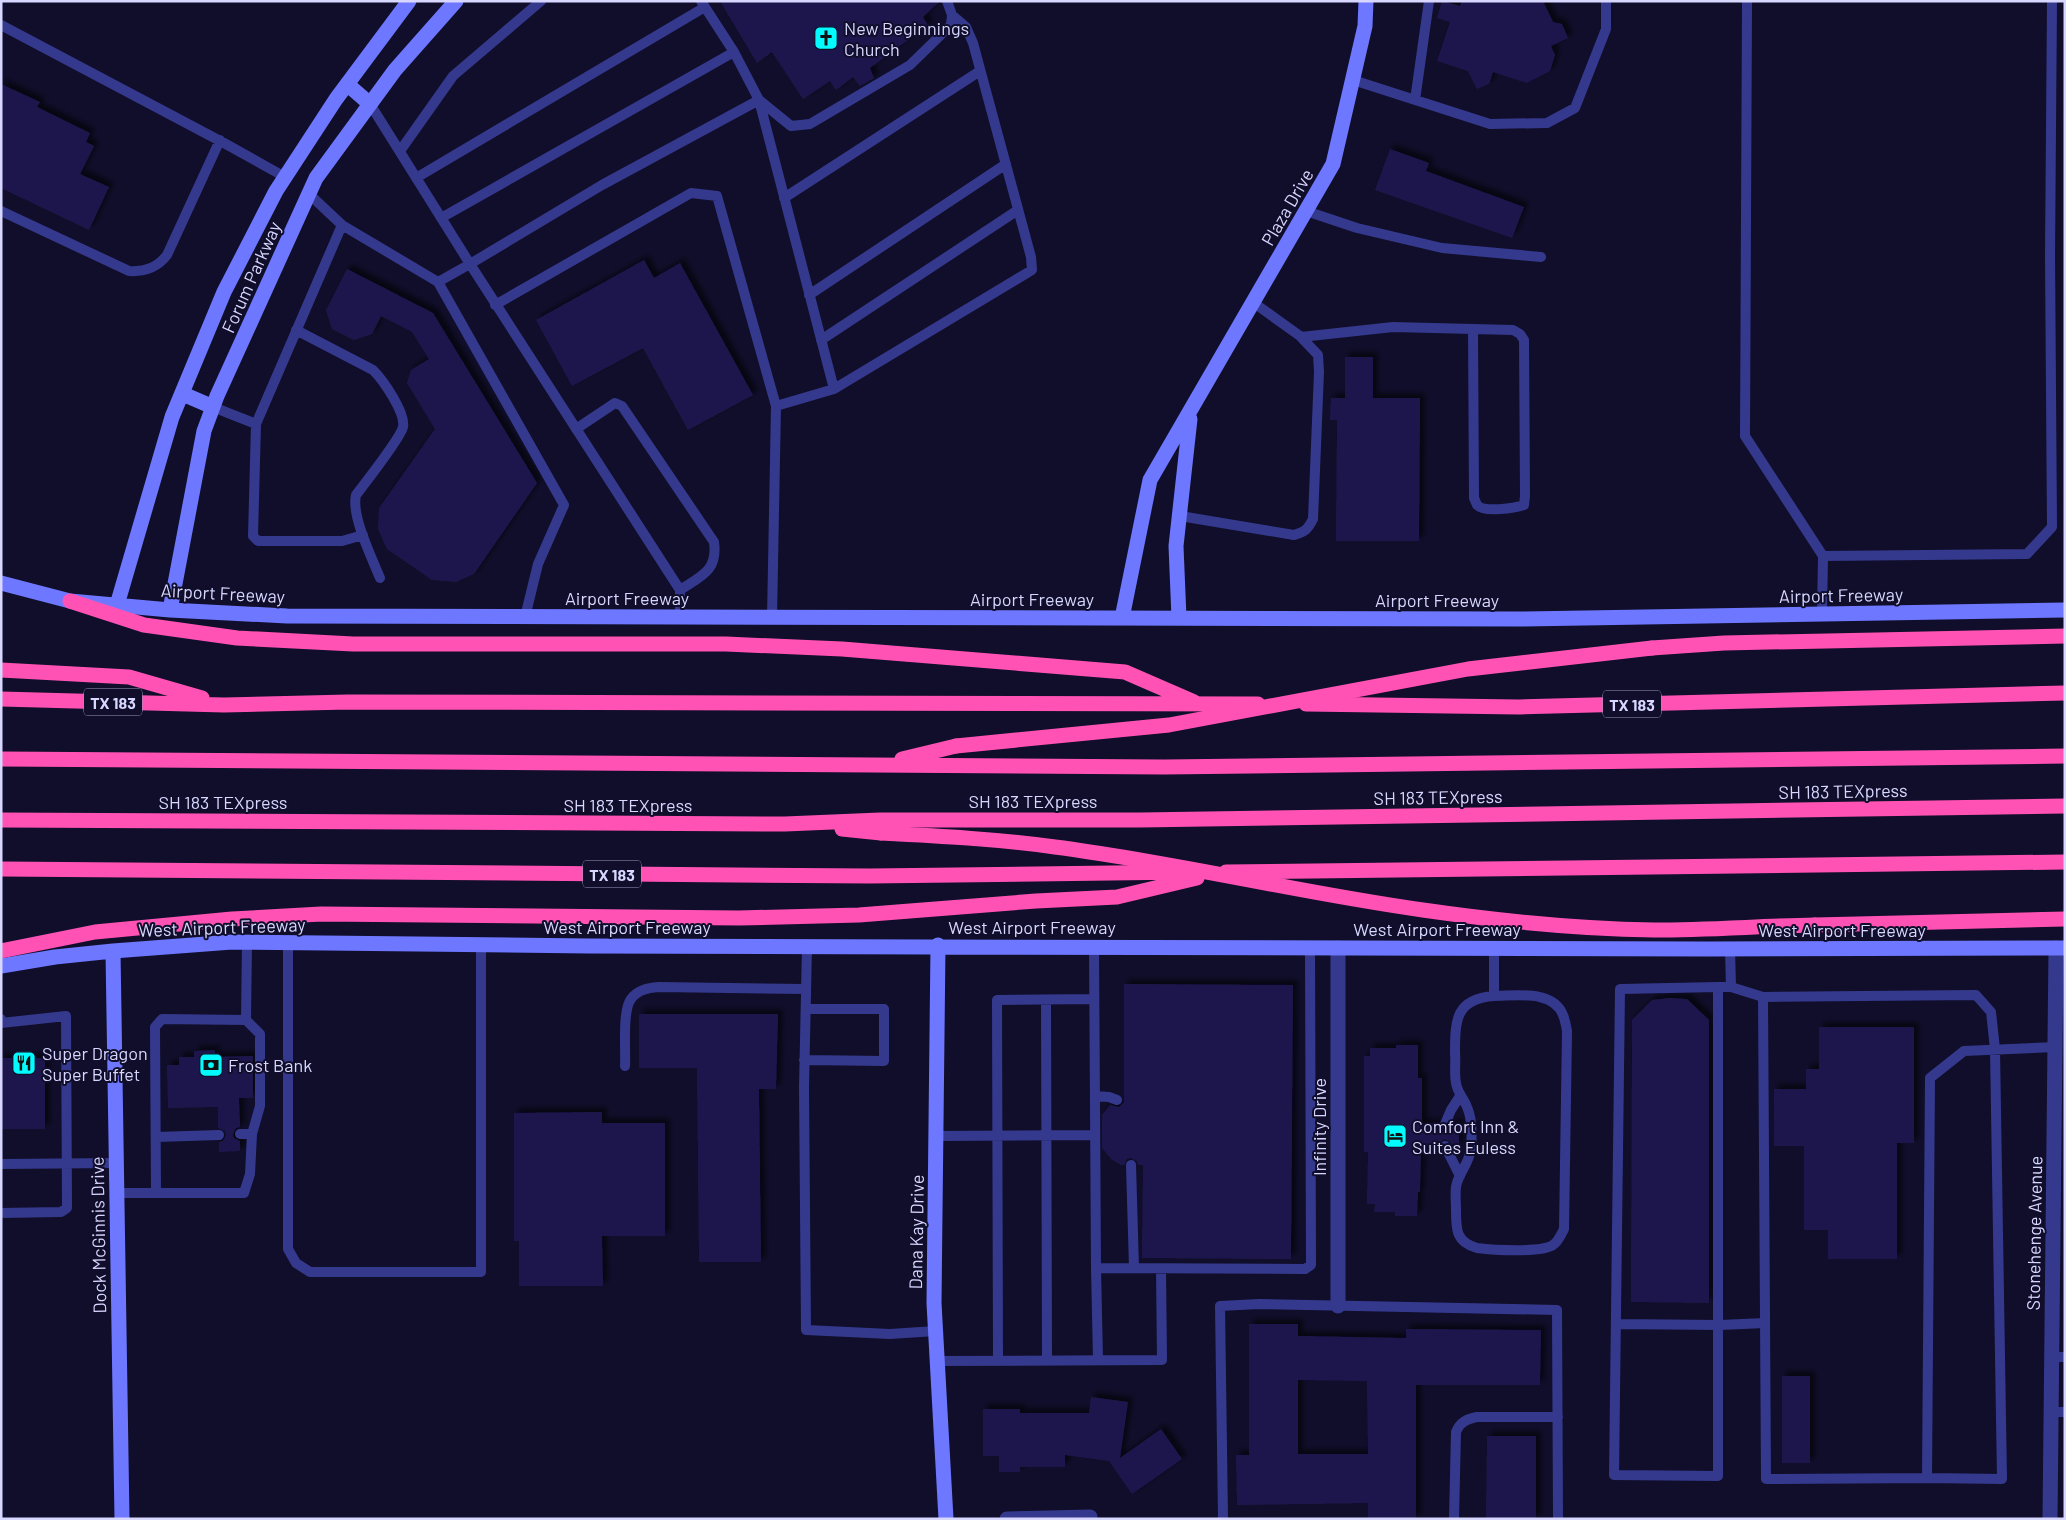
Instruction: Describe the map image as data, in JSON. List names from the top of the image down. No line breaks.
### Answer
{"streets":{"highway":["TX 183","SH 183 TEXpress"],"main road":["Plaza Drive","Forum Parkway","Airport Freeway","West Airport Freeway","Dana Kay Drive","Dock McGinnis Drive"],"street":["Infinity Drive","Stonehenge Avenue"]},"crossings":[["Plaza Drive","Airport Freeway"],["Forum Parkway","Airport Freeway"],["West Airport Freeway","Infinity Drive"],["West Airport Freeway","Dana Kay Drive"],["West Airport Freeway","Stonehenge Avenue"],["West Airport Freeway","Dock McGinnis Drive"]],"places":{"church":["New Beginnings Church"],"restaurant":["Super Dragon Super Buffet"],"bank":["Frost Bank"],"hotel":["Comfort Inn & Suites Euless"]}}
